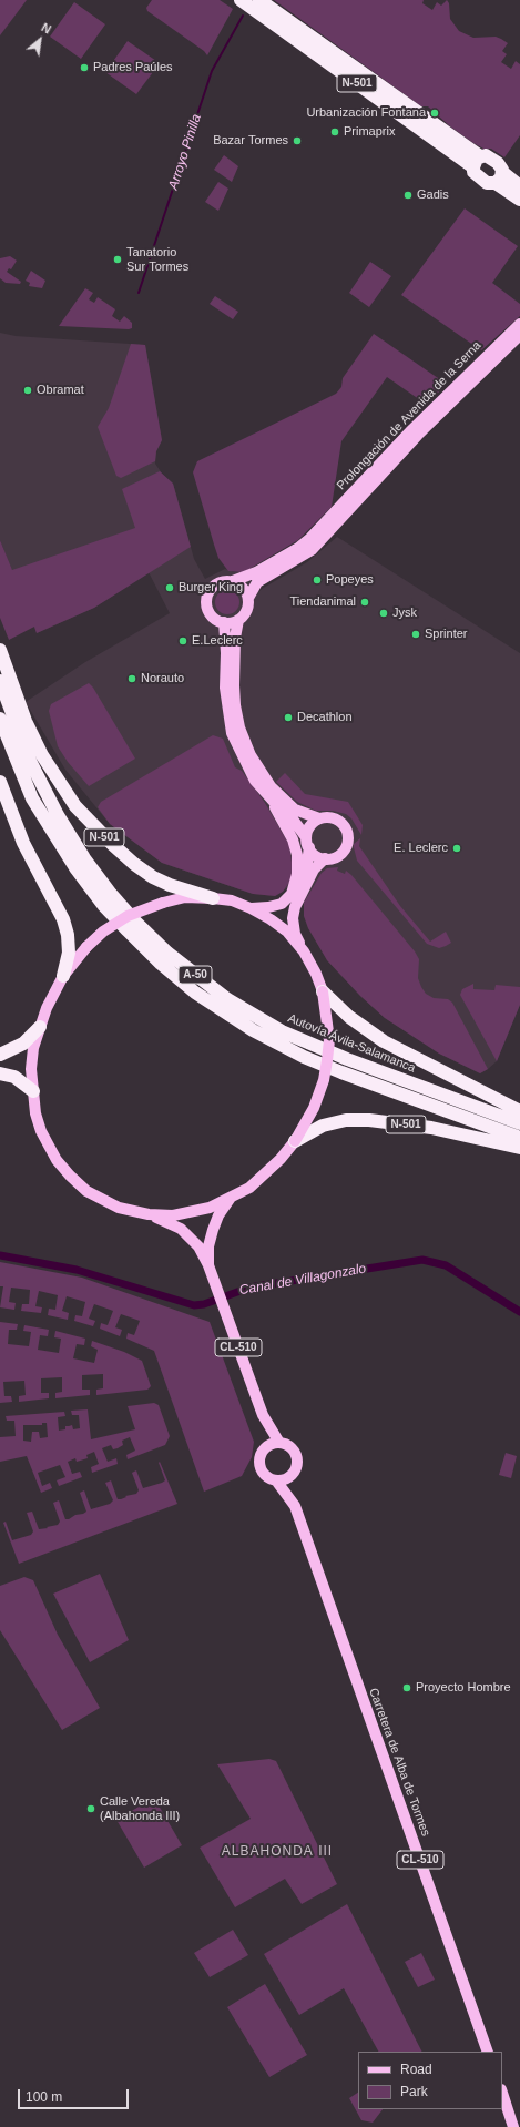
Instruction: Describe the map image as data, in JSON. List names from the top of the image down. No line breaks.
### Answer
{"streets":{"highway":["N-501","A-50","Autovía Ávila-Salamanca"],"main road":["Prolongación de Avenida de la Serna","CL-510","Carretera de Alba de Tormes"]},"crossings":[["CL-510","Carretera de Alba de Tormes"]],"districts":["ALBAHONDA III"],"water":["Arroyo Pinilla","Canal de Villagonzalo"],"places":["Padres Paúles","Urbanización Fontana","Primaprix","Bazar Tormes","Gadis","Tanatorio Sur Tormes","Obramat","Popeyes","Burger King","Tiendanimal","Jysk","Sprinter","E.Leclerc","Norauto","Decathlon","E. Leclerc","Proyecto Hombre","Calle Vereda (Albahonda III)"],"legend":["Road","Park"],"scale_bar":"100 m","north":"top right"}
